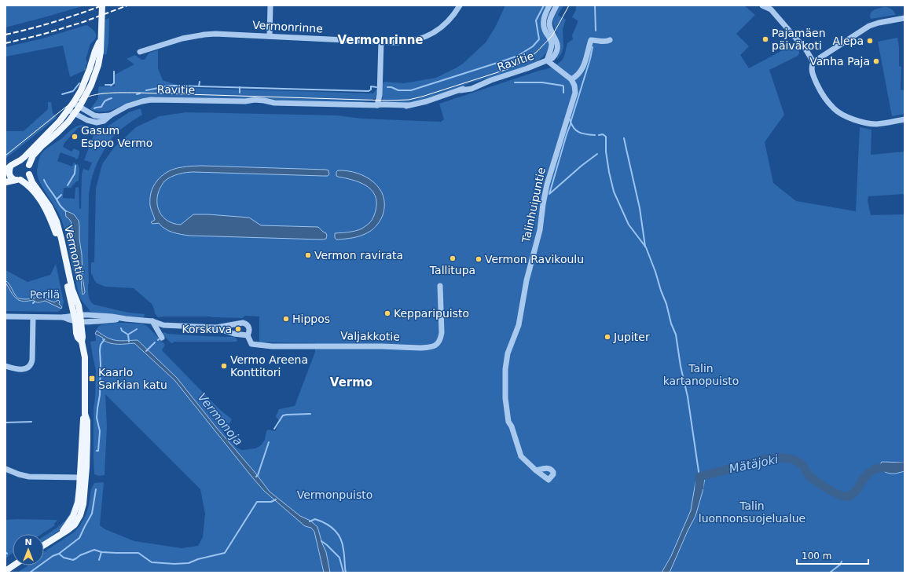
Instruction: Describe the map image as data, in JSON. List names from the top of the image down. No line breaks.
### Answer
{"streets":{"main road":["Vermontie"],"street":["Vermonrinne","Ravitie","Talinhuipuntie","Valjakkotie"]},"districts":["Vermonrinne","Vermo"],"water":["Vermonoja","Mätäjoki"],"parks":["Perilä","Talin kartanopuisto","Vermonpuisto","Talin luonnonsuojelualue"],"places":{"other":["Pajamäen päiväkoti","Alepa","Vanha Paja","Gasum Espoo Vermo","Vermon ravirata","Tallitupa","Vermon Ravikoulu","Kepparipuisto","Hippos","Korskuva","Jupiter","Vermo Areena Konttitori"],"transit":["Kaarlo Sarkian katu"]},"scale_bar":"100 m","north":"top"}
